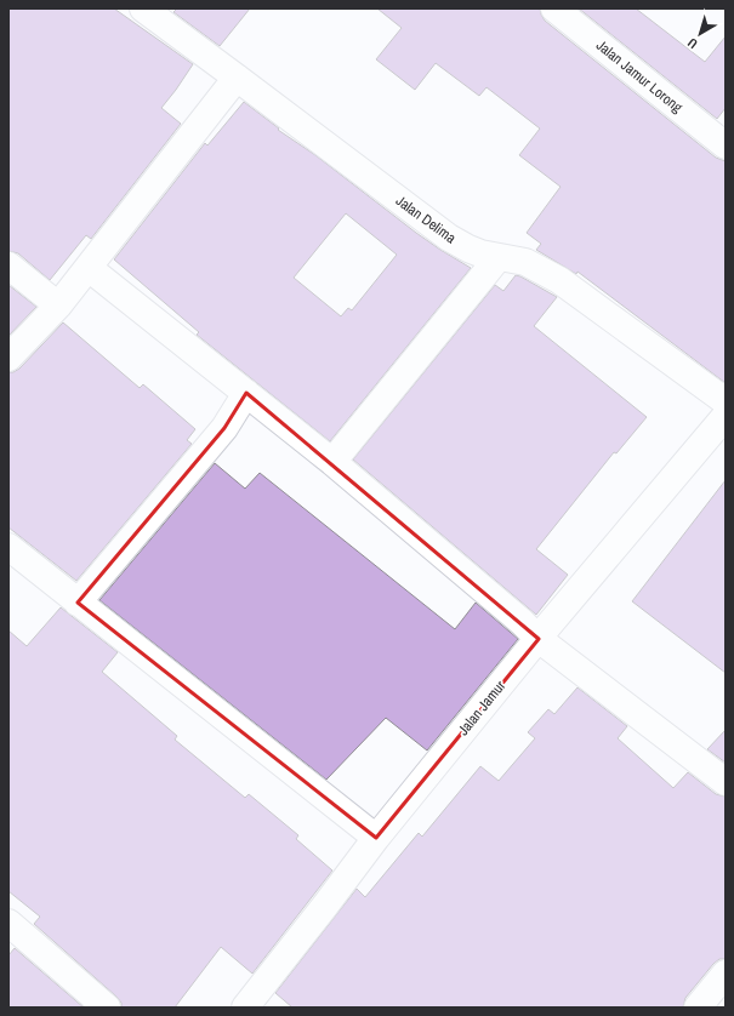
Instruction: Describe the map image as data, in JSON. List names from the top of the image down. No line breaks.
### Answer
{"streets":{"street":["Jalan Jamur Lorong","Jalan Delima","Jalan Jamur"]},"north":"bottom left"}
